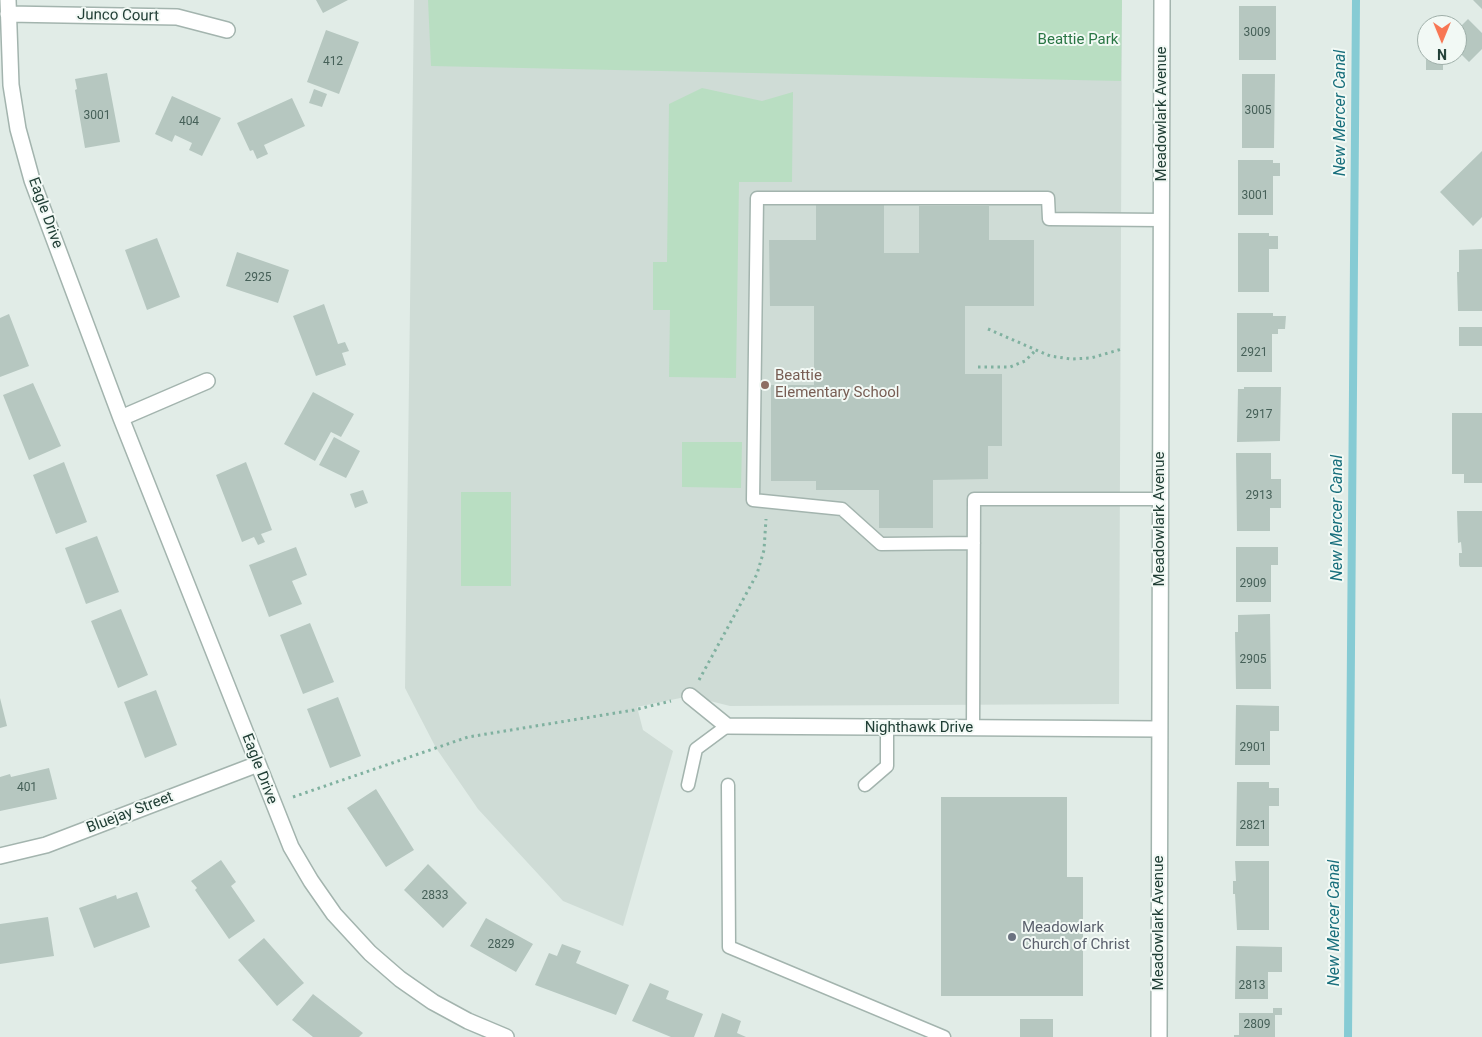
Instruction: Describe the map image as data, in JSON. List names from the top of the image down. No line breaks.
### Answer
{"streets":{"street":["Junco Court","Meadowlark Avenue","Eagle Drive","Nighthawk Drive","Bluejay Street"]},"crossings":[["Junco Court","Eagle Drive"],["Meadowlark Avenue","Nighthawk Drive"],["Eagle Drive","Bluejay Street"]],"water":["New Mercer Canal"],"parks":["Beattie Park"],"places":["Beattie Elementary School","Meadowlark Church of Christ"],"house_numbers":["3009","412","3005","3001","404","3001","2925","2921","2917","2913","2909","2905","2901","401","2821","2833","2829","2813","2809"],"north":"bottom"}
